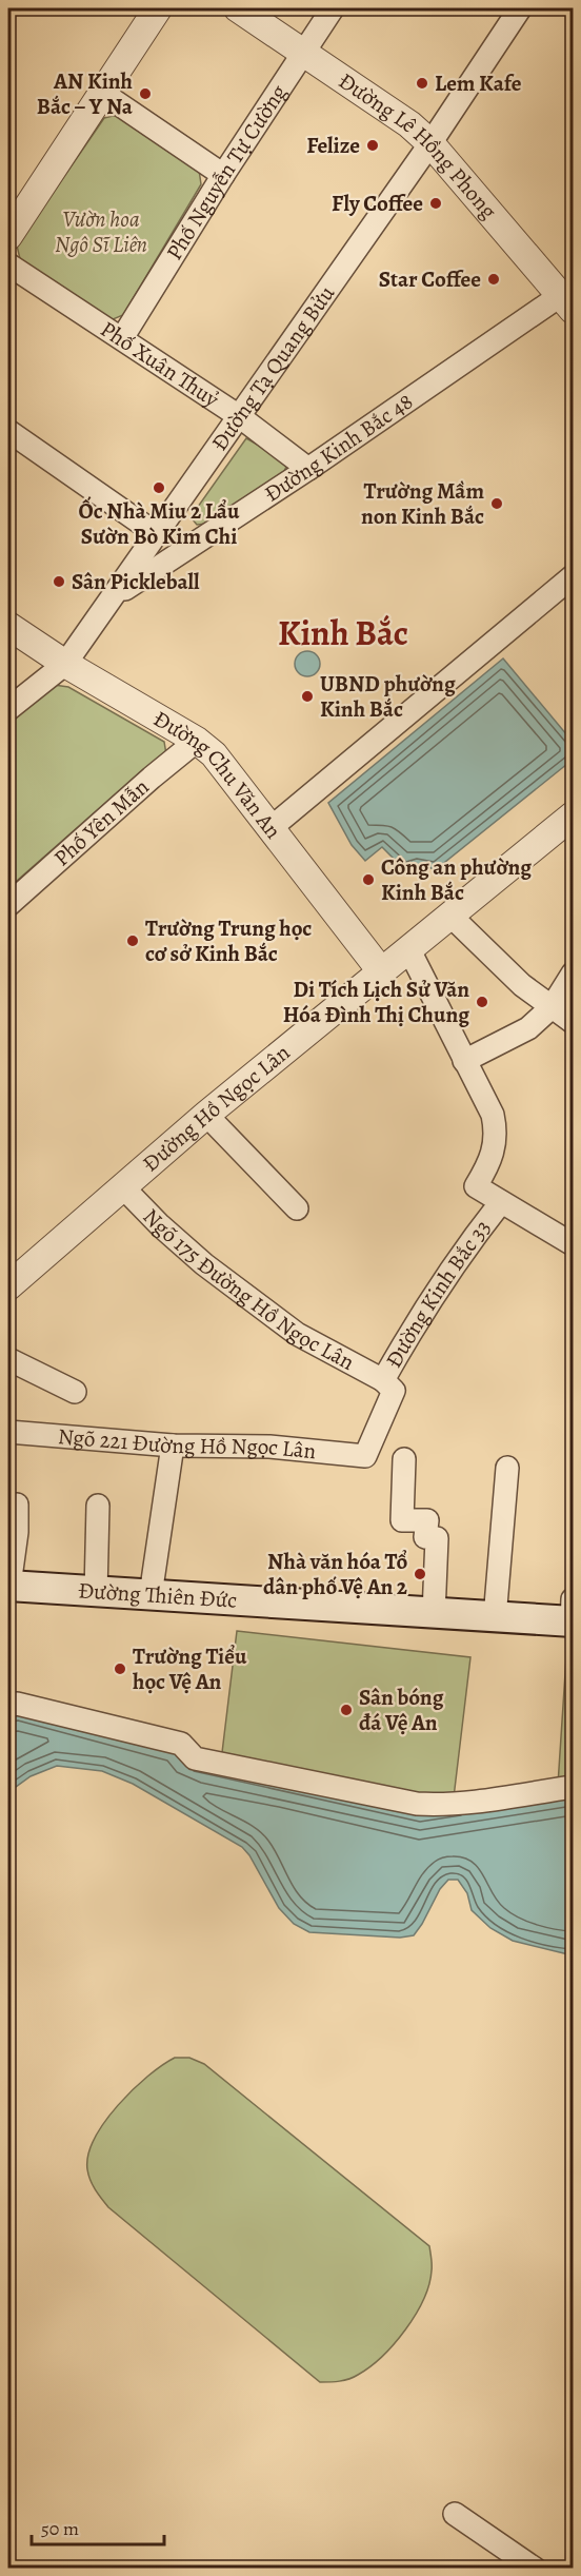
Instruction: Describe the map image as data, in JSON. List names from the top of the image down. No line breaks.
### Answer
{"streets":{"main road":["Đường Thiên Đức"],"street":["Đường Lê Hồng Phong","Phố Nguyễn Tự Cường","Phố Xuân Thuỷ","Đường Tạ Quang Bửu","Đường Kinh Bắc 48","Đường Chu Văn An","Phố Yên Mẫn","Đường Hồ Ngọc Lân","Ngõ 175 Đường Hồ Ngọc Lân","Đường Kinh Bắc 33","Ngõ 221 Đường Hồ Ngọc Lân"]},"crossings":[["Đường Lê Hồng Phong","Phố Nguyễn Tự Cường"],["Đường Lê Hồng Phong","Đường Tạ Quang Bửu"],["Đường Lê Hồng Phong","Đường Kinh Bắc 48"],["Phố Nguyễn Tự Cường","Phố Xuân Thuỷ"],["Phố Xuân Thuỷ","Đường Tạ Quang Bửu"],["Phố Xuân Thuỷ","Đường Kinh Bắc 48"],["Đường Tạ Quang Bửu","Đường Kinh Bắc 48"],["Đường Tạ Quang Bửu","Đường Chu Văn An"],["Đường Chu Văn An","Phố Yên Mẫn"],["Đường Chu Văn An","Đường Hồ Ngọc Lân"],["Đường Hồ Ngọc Lân","Ngõ 175 Đường Hồ Ngọc Lân"],["Ngõ 175 Đường Hồ Ngọc Lân","Đường Kinh Bắc 33"],["Đường Kinh Bắc 33","Ngõ 221 Đường Hồ Ngọc Lân"]],"districts":["Kinh Bắc"],"parks":["Vườn hoa Ngô Sĩ Liên"],"places":["Lem Kafe","AN Kinh Bắc – Y Na","Felize","Fly Coffee","Star Coffee","Ốc Nhà Miu 2 Lẩu Sườn Bò Kim Chi","Trường Mầm non Kinh Bắc","Sân Pickleball","UBND phường Kinh Bắc","Công an phường Kinh Bắc","Trường Trung học cơ sở Kinh Bắc","Di Tích Lịch Sử Văn Hóa Đình Thị Chung","Nhà văn hóa Tổ dân phố Vệ An 2","Trường Tiểu học Vệ An","Sân bóng đá Vệ An"],"scale_bar":"50 m"}
